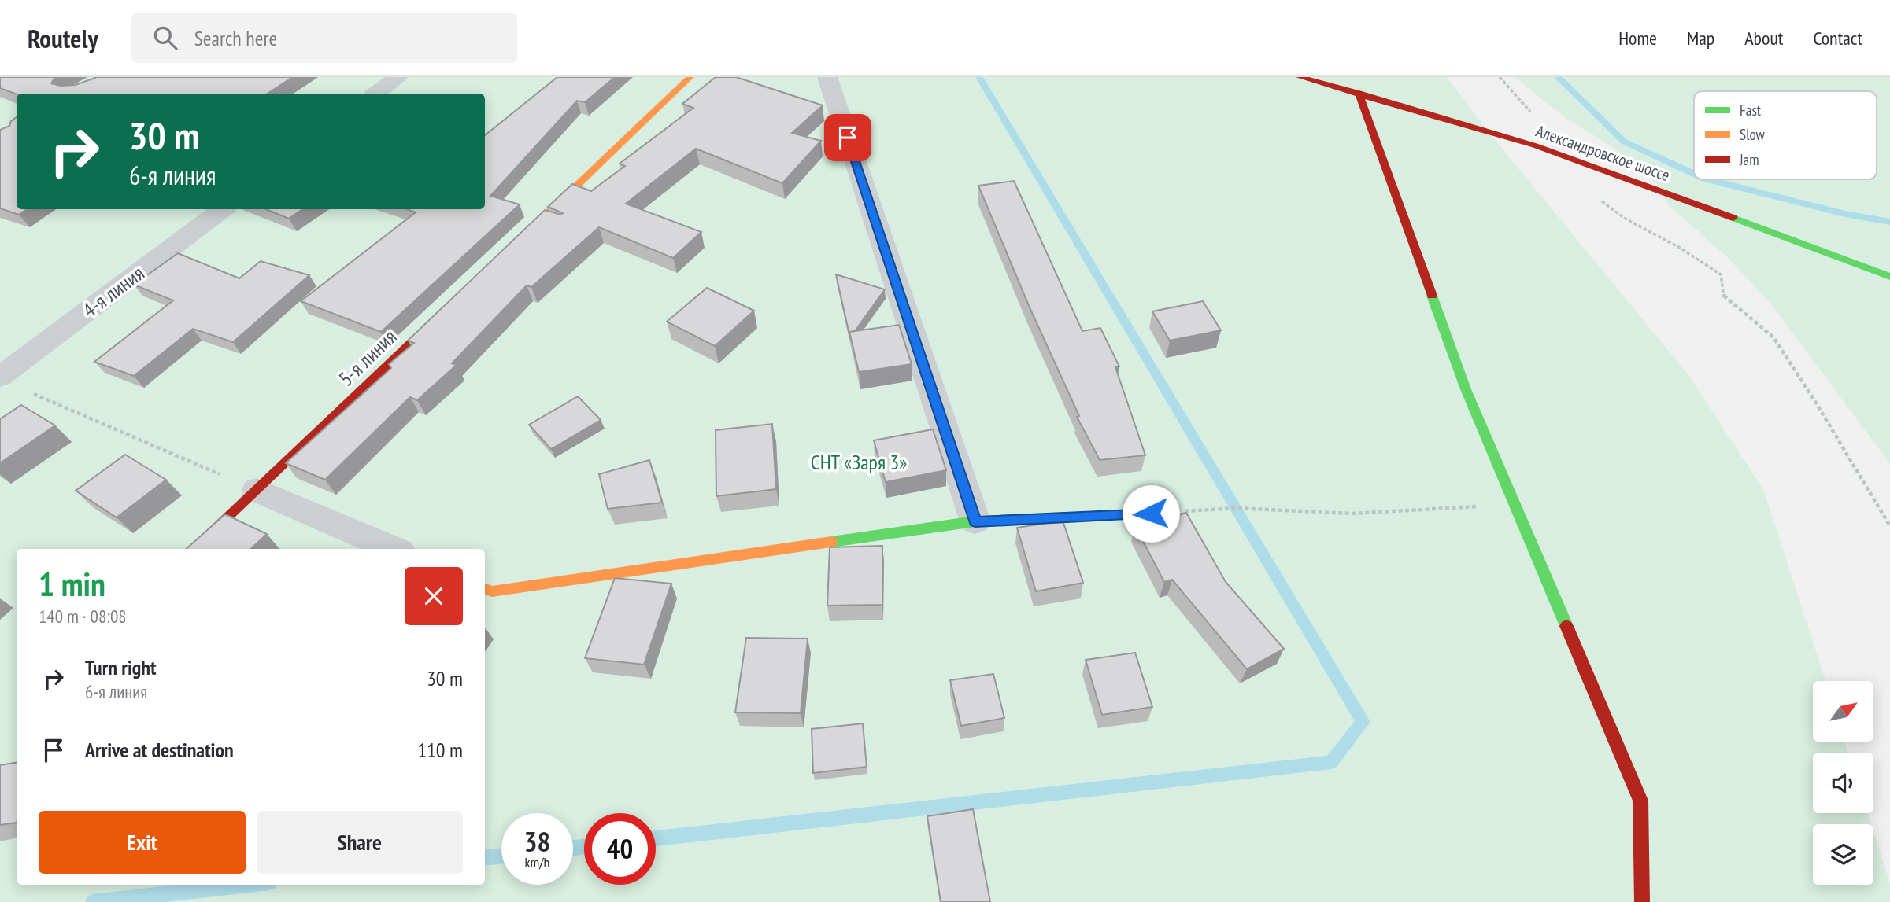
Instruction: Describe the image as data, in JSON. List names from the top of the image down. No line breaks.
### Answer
{"streets":{"street":["Александровское шоссе","4-я линия","5-я линия"]},"parks":["СНТ «Заря 3»"],"legend":["Fast","Slow","Jam"],"north":"top right","page":{"header":"Routely","search":"Search here","nav":["Home","Map","About","Contact"],"turn":["30 m","6-я линия"],"heading":["1 min","140 m · 08:08"],"list":[{"name":"Turn right","note":"6-я линия","value":"30 m"},{"name":"Arrive at destination","value":"110 m"}],"buttons":["Exit","Share"],"speed":"38 km/h","limit":"40"}}
